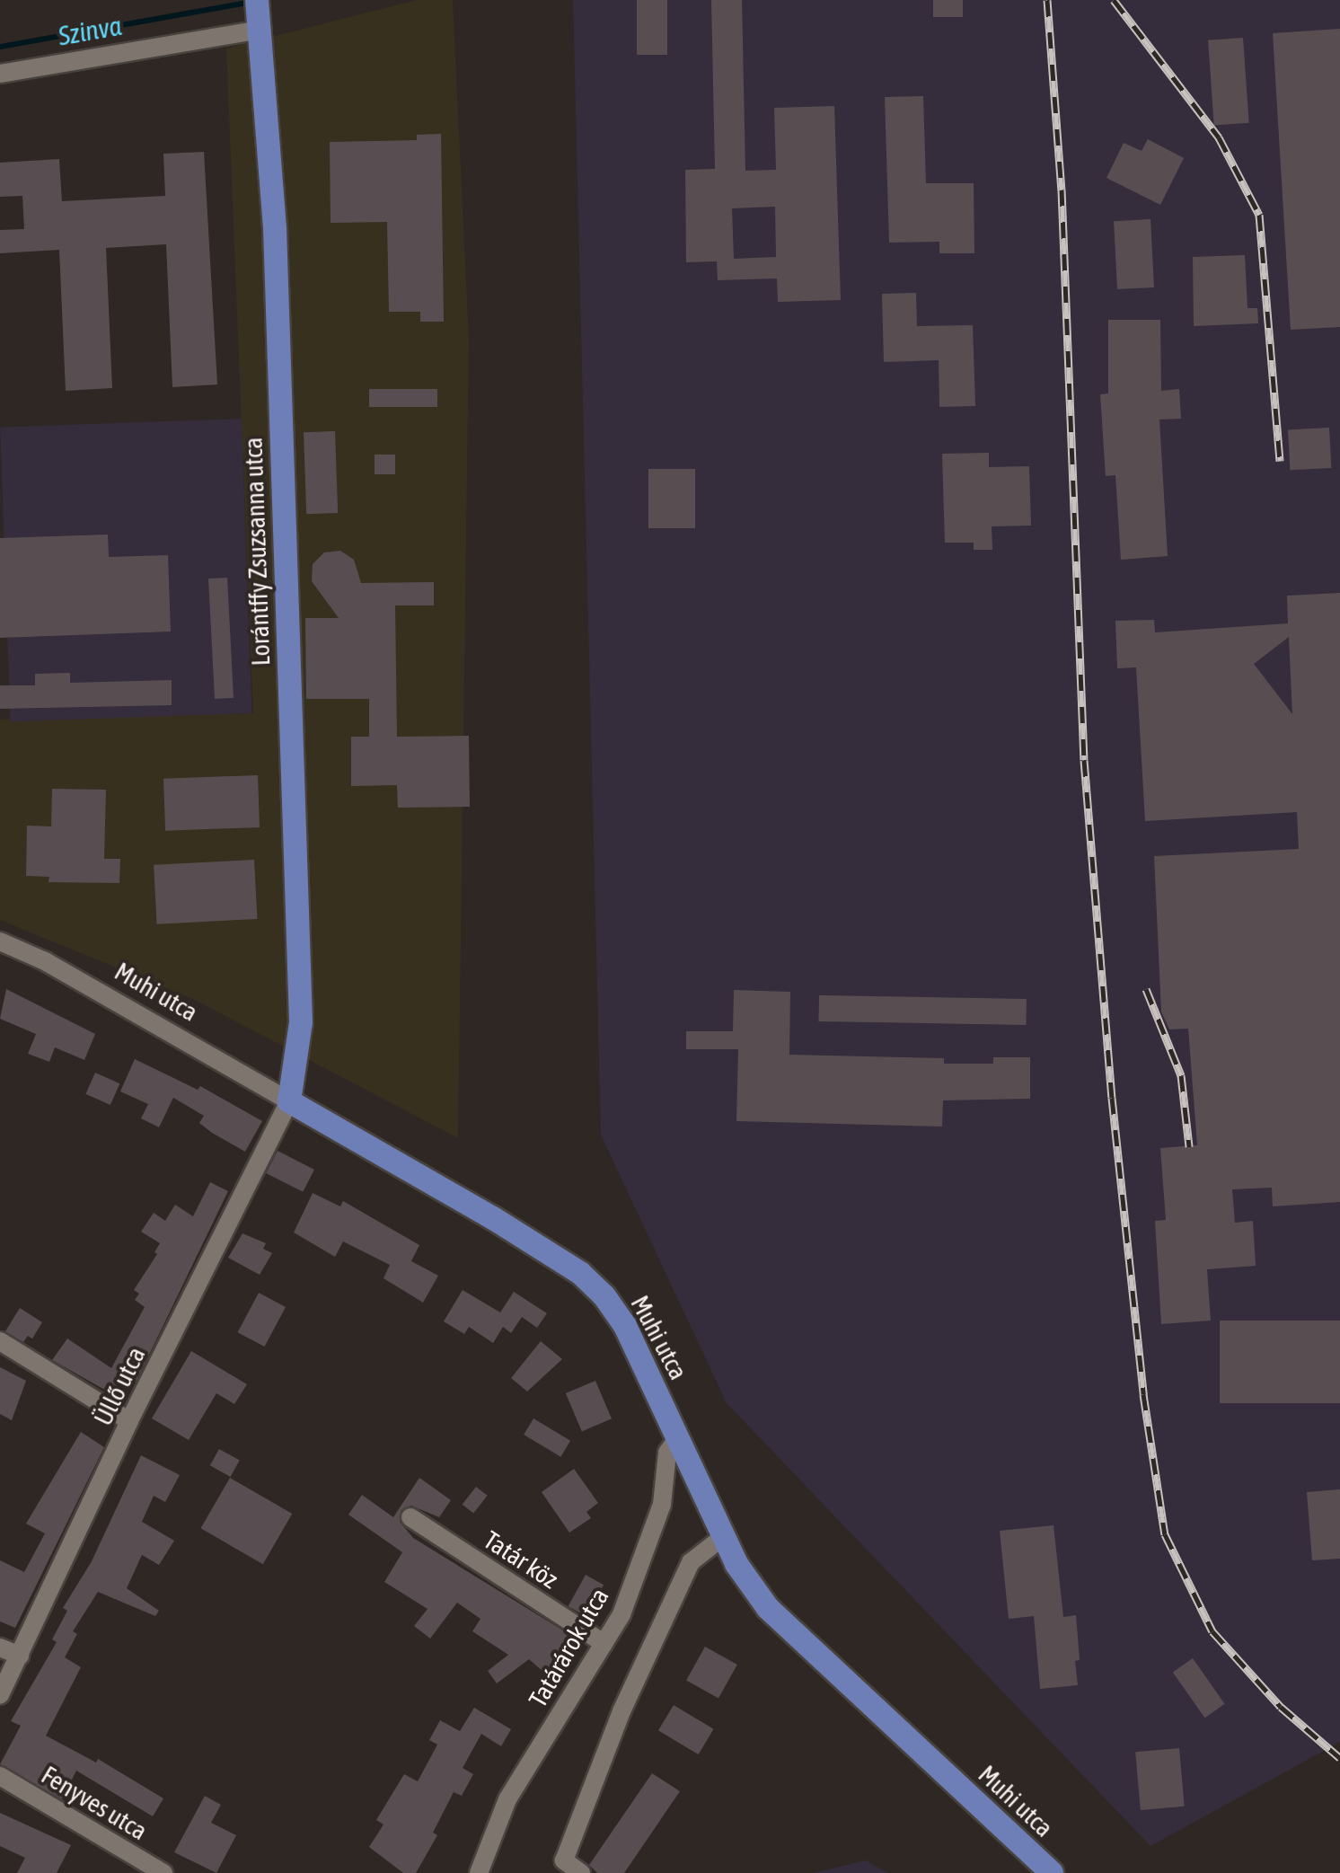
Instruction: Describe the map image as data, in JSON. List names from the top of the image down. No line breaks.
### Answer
{"streets":{"main road":["Lorántffy Zsuzsanna utca","Muhi utca"],"street":["Üllő utca","Tatár köz","Tatárárok utca","Fenyves utca"]},"crossings":[["Lorántffy Zsuzsanna utca","Muhi utca"],["Lorántffy Zsuzsanna utca","Üllő utca"],["Muhi utca","Üllő utca"],["Muhi utca","Tatárárok utca"],["Tatár köz","Tatárárok utca"]],"water":["Szinva"]}
